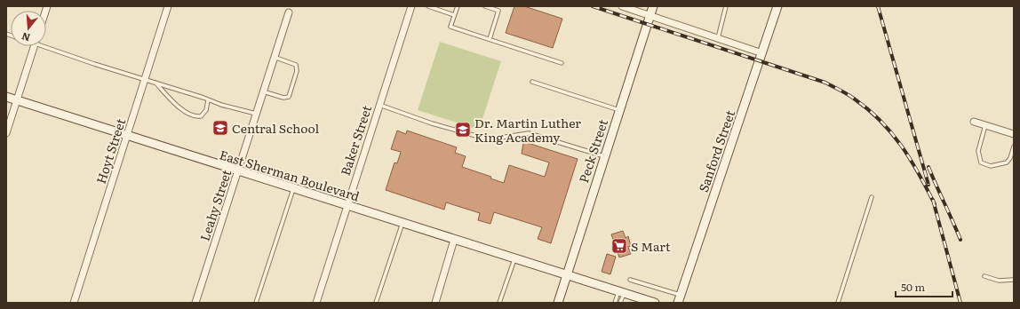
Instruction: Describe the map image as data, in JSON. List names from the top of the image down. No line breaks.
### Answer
{"streets":{"main road":["Peck Street","Sanford Street","East Sherman Boulevard"],"street":["Baker Street","Hoyt Street","Leahy Street"]},"crossings":[["Baker Street","East Sherman Boulevard"],["Hoyt Street","East Sherman Boulevard"],["Peck Street","East Sherman Boulevard"],["East Sherman Boulevard","Leahy Street"]],"places":{"school or university":["Central School","Dr. Martin Luther King Academy"],"supermarket":["S Mart"]},"scale_bar":"50 m","north":"bottom"}
